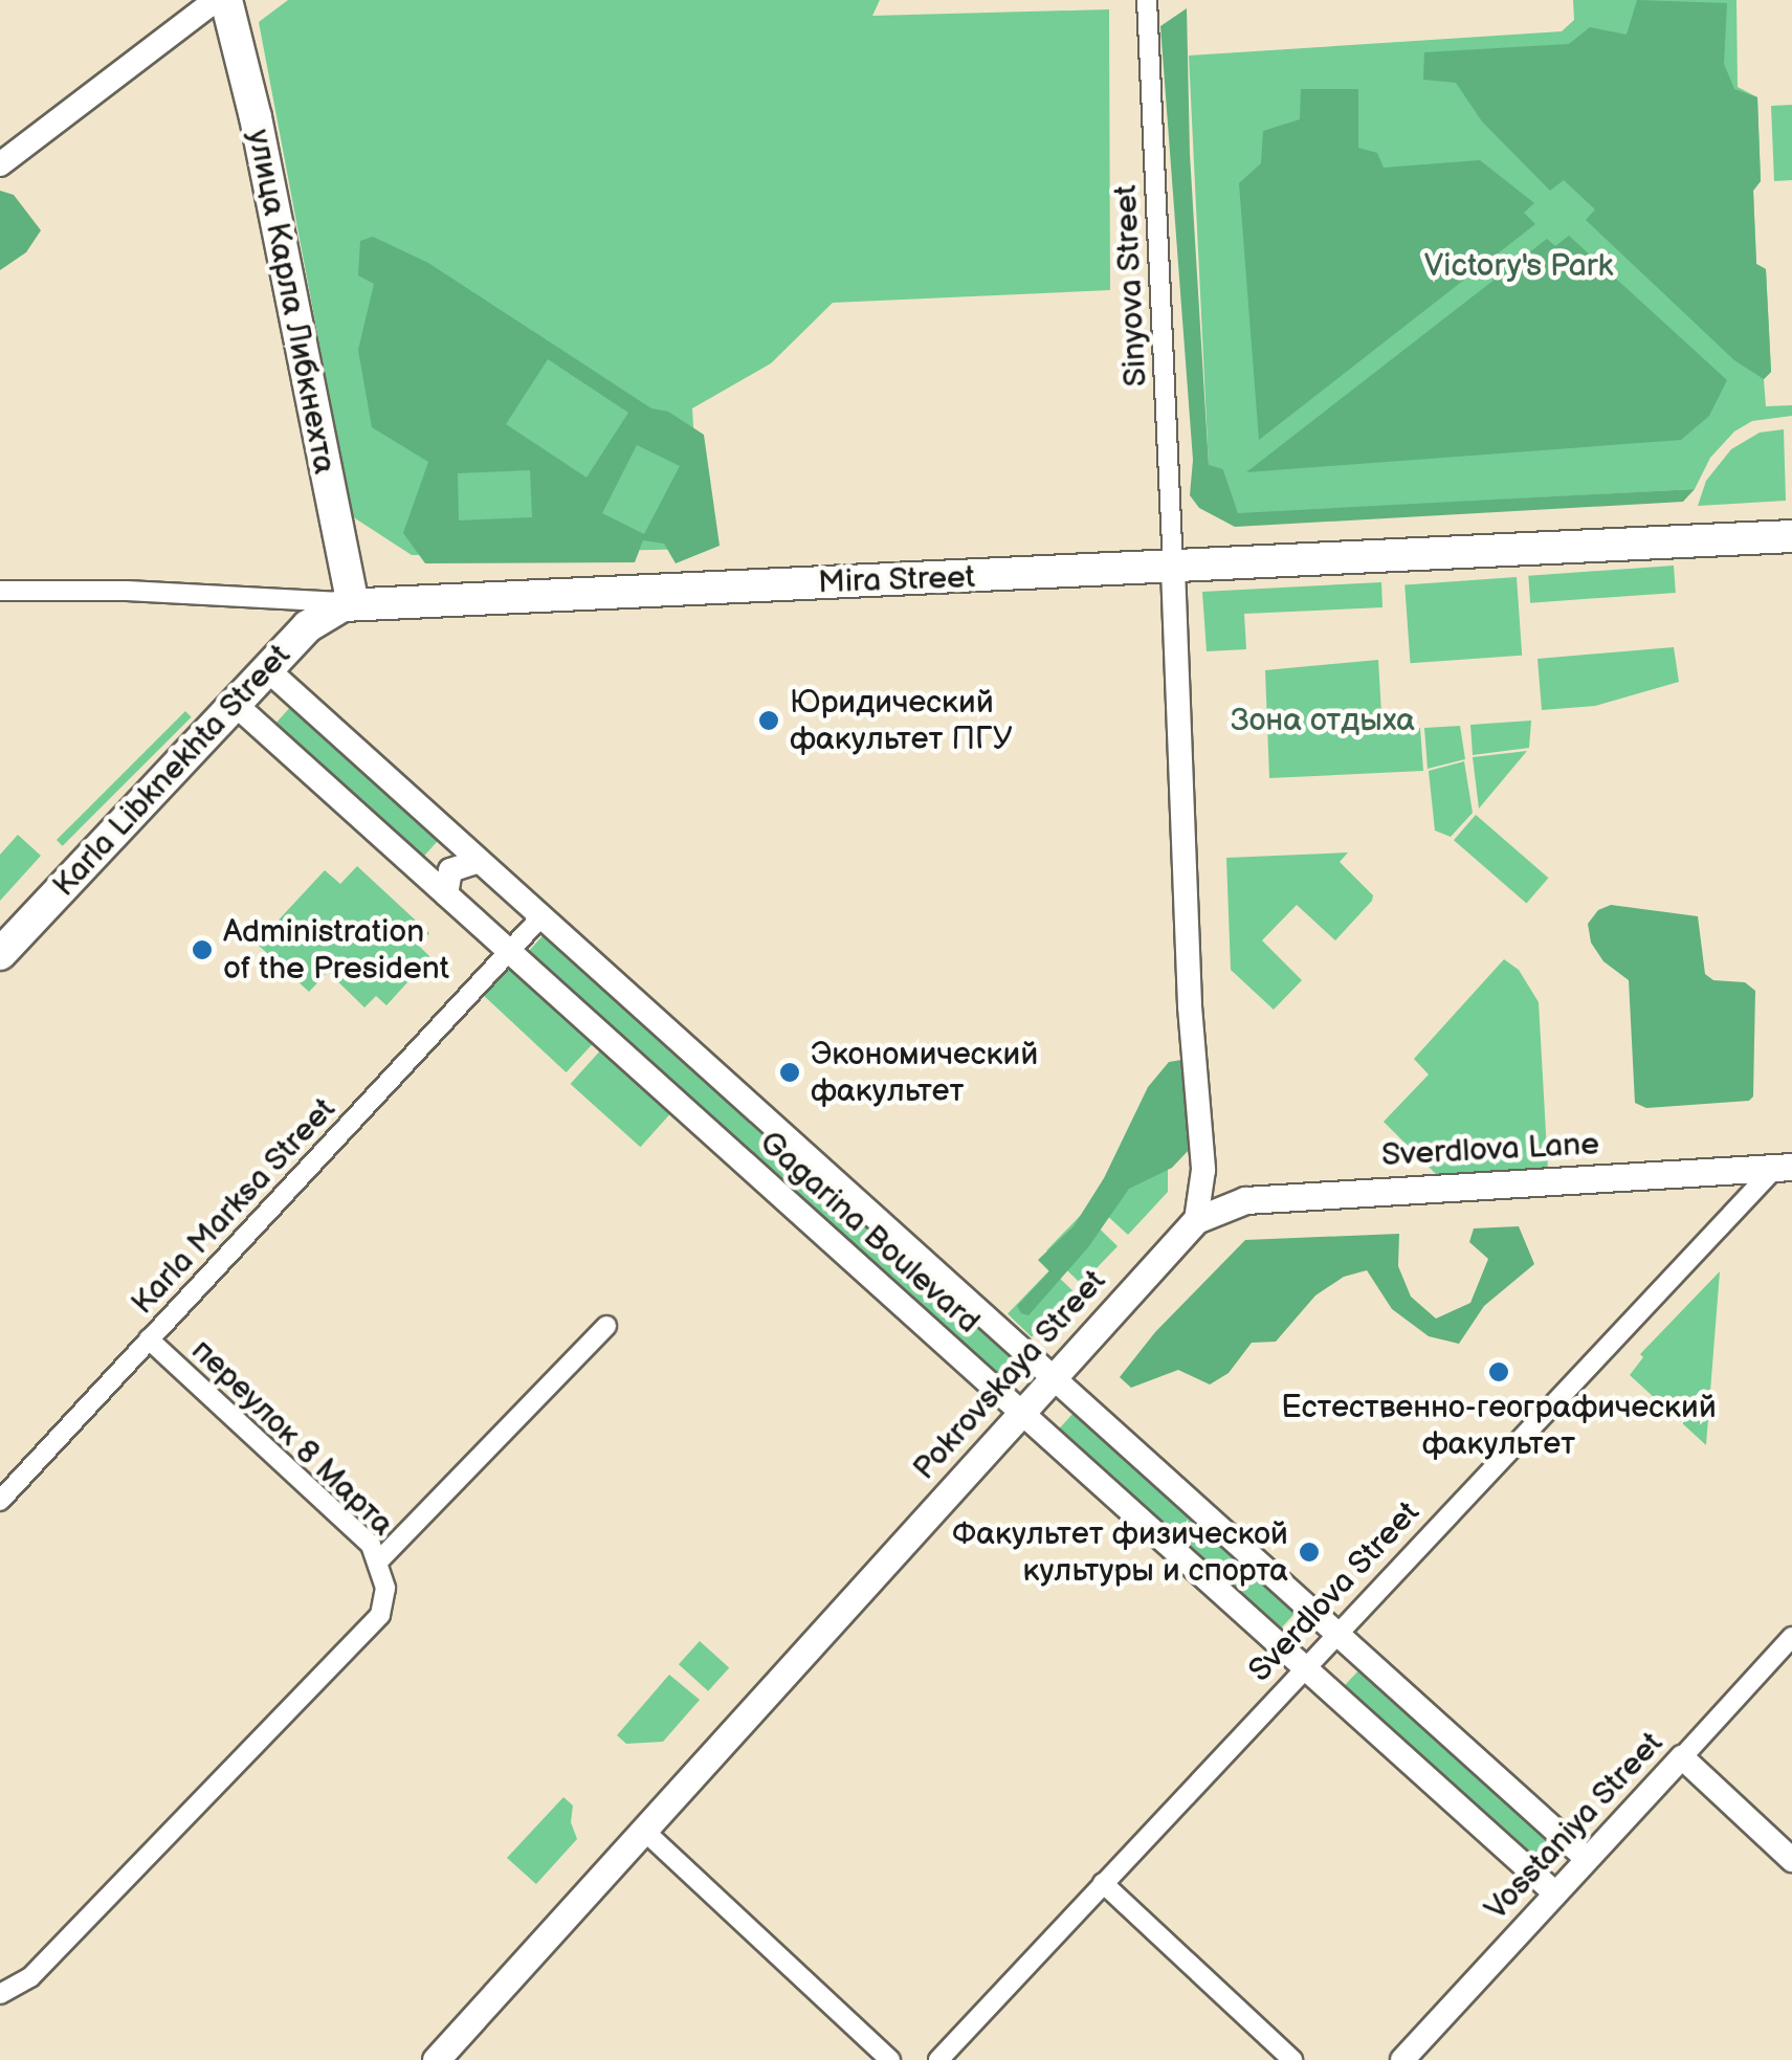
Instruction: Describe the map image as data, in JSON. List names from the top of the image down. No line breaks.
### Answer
{"streets":{"main road":["улица Карла Либкнехта","Mira Street","Karla Libknekhta Street","Sverdlova Lane","Pokrovskaya Street"],"street":["Sinyova Street","Karla Marksa Street","Gagarina Boulevard","переулок 8 Марта","Sverdlova Street","Vosstaniya Street"]},"crossings":[["Sinyova Street","Mira Street"],["улица Карла Либкнехта","Mira Street"],["улица Карла Либкнехта","Karla Libknekhta Street"],["Mira Street","Karla Libknekhta Street"],["Karla Libknekhta Street","Gagarina Boulevard"],["Sverdlova Lane","Pokrovskaya Street"],["Sverdlova Lane","Sverdlova Street"],["Karla Marksa Street","Gagarina Boulevard"],["Karla Marksa Street","переулок 8 Марта"],["Gagarina Boulevard","Pokrovskaya Street"],["Gagarina Boulevard","Sverdlova Street"],["Gagarina Boulevard","Vosstaniya Street"]],"parks":["Victory's Park","Зона отдыха"],"places":["Юридический факультет ПГУ","Administration of the President","Экономический факультет","Естественно-географический факультет","Факультет физической культуры и спорта"]}
